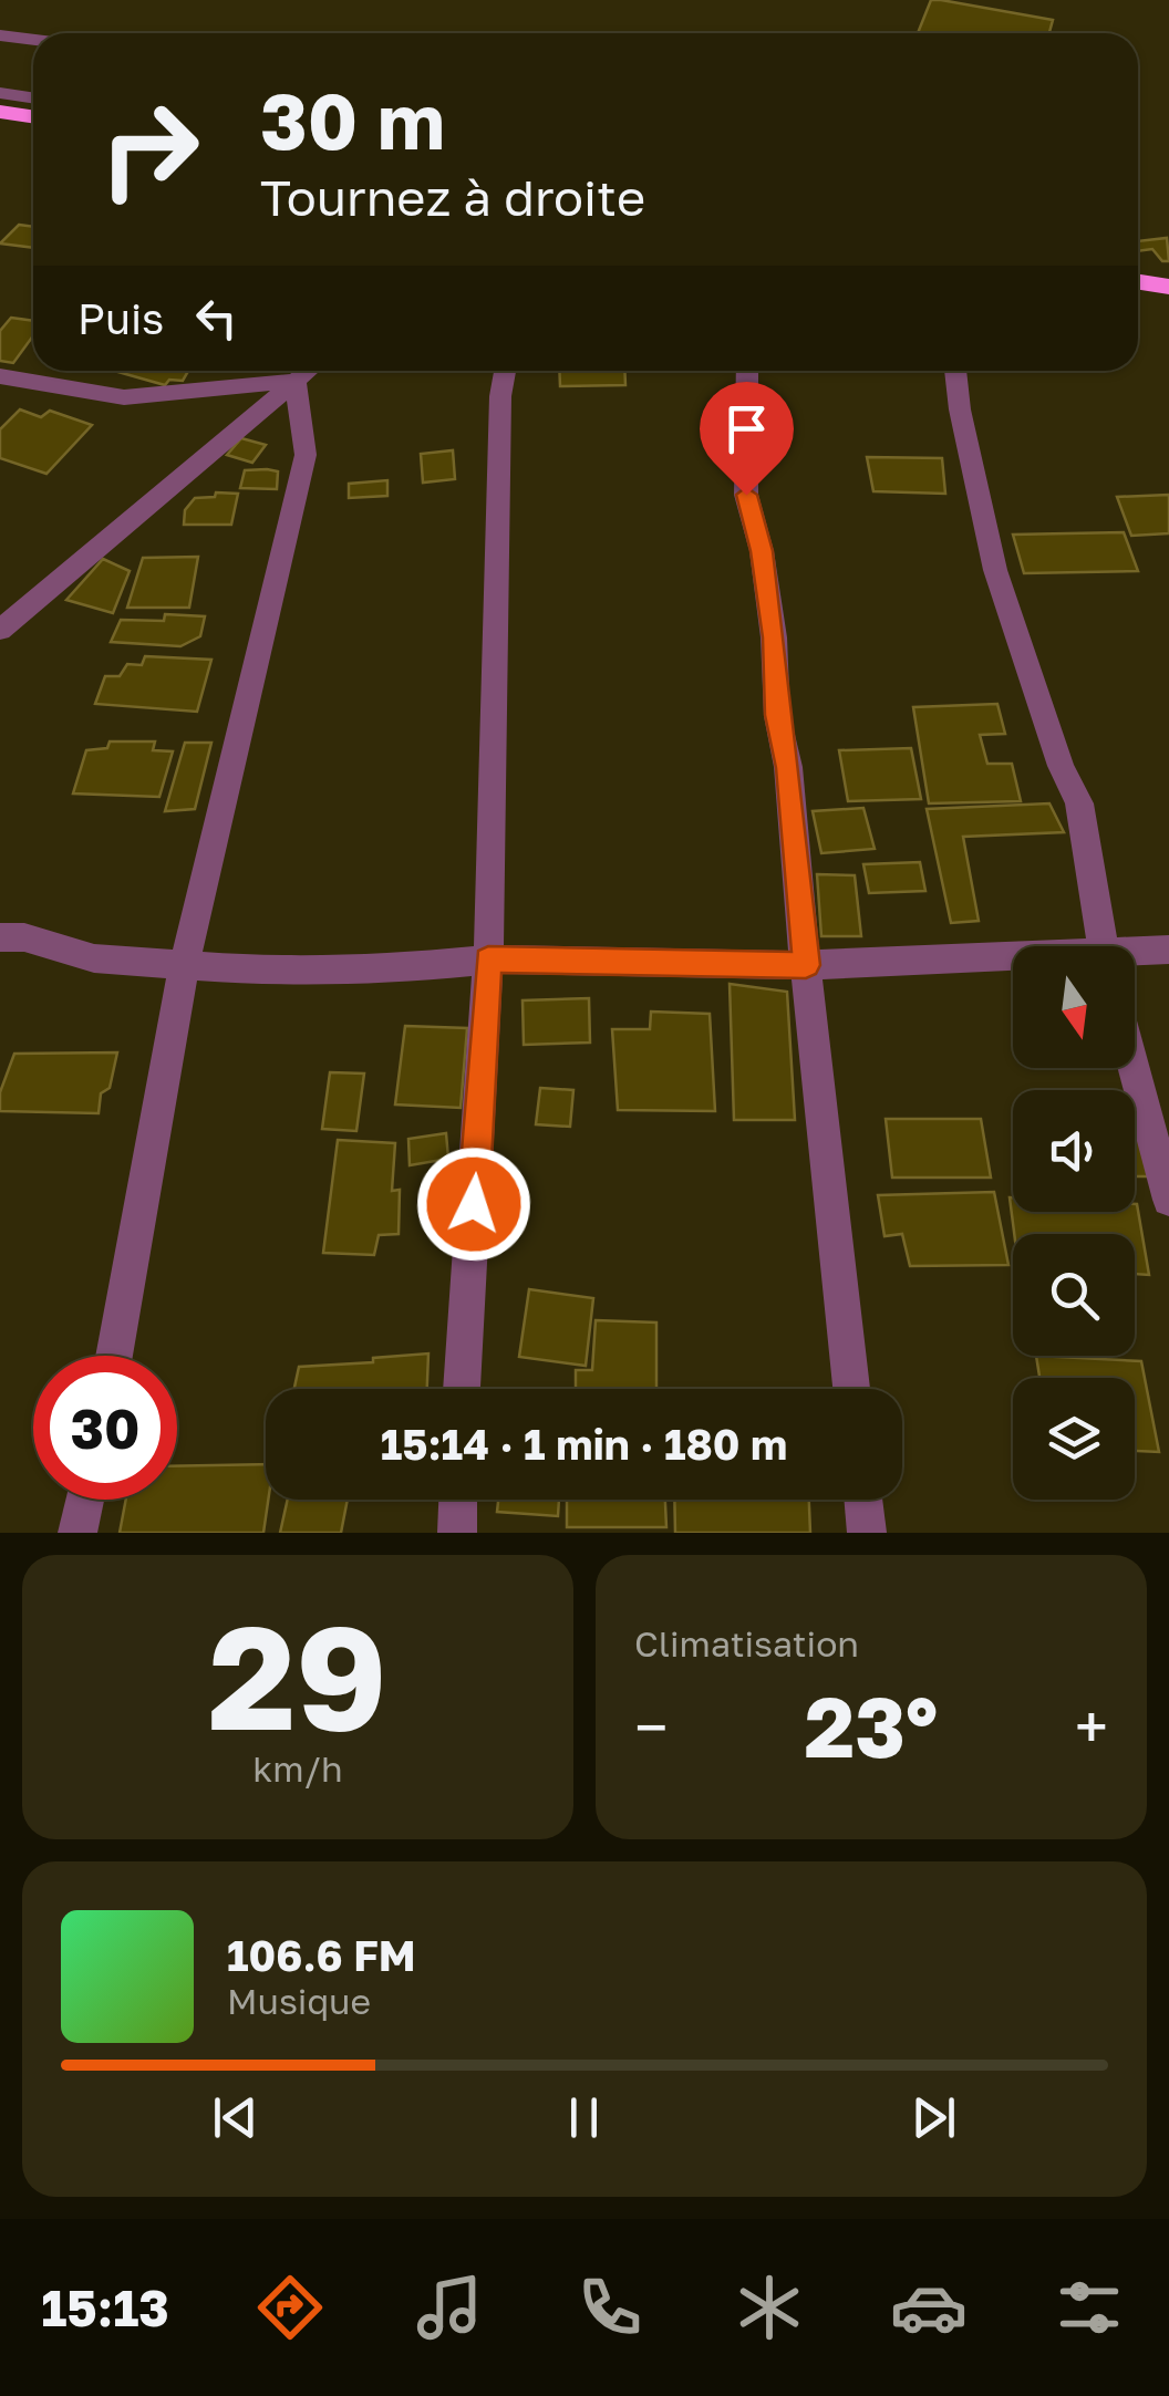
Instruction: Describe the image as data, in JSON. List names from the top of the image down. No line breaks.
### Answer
{"north":"bottom","page":{"turn":["30 m","Tournez à droite"],"then":"Puis","limit":"30","trip":"15:14 · 1 min · 180 m","tile":[["29","km/h"],"Climatisation"],"heat":["−","23°","+"],"song":["106.6 FM","Musique"],"tabs":"15:13"}}
